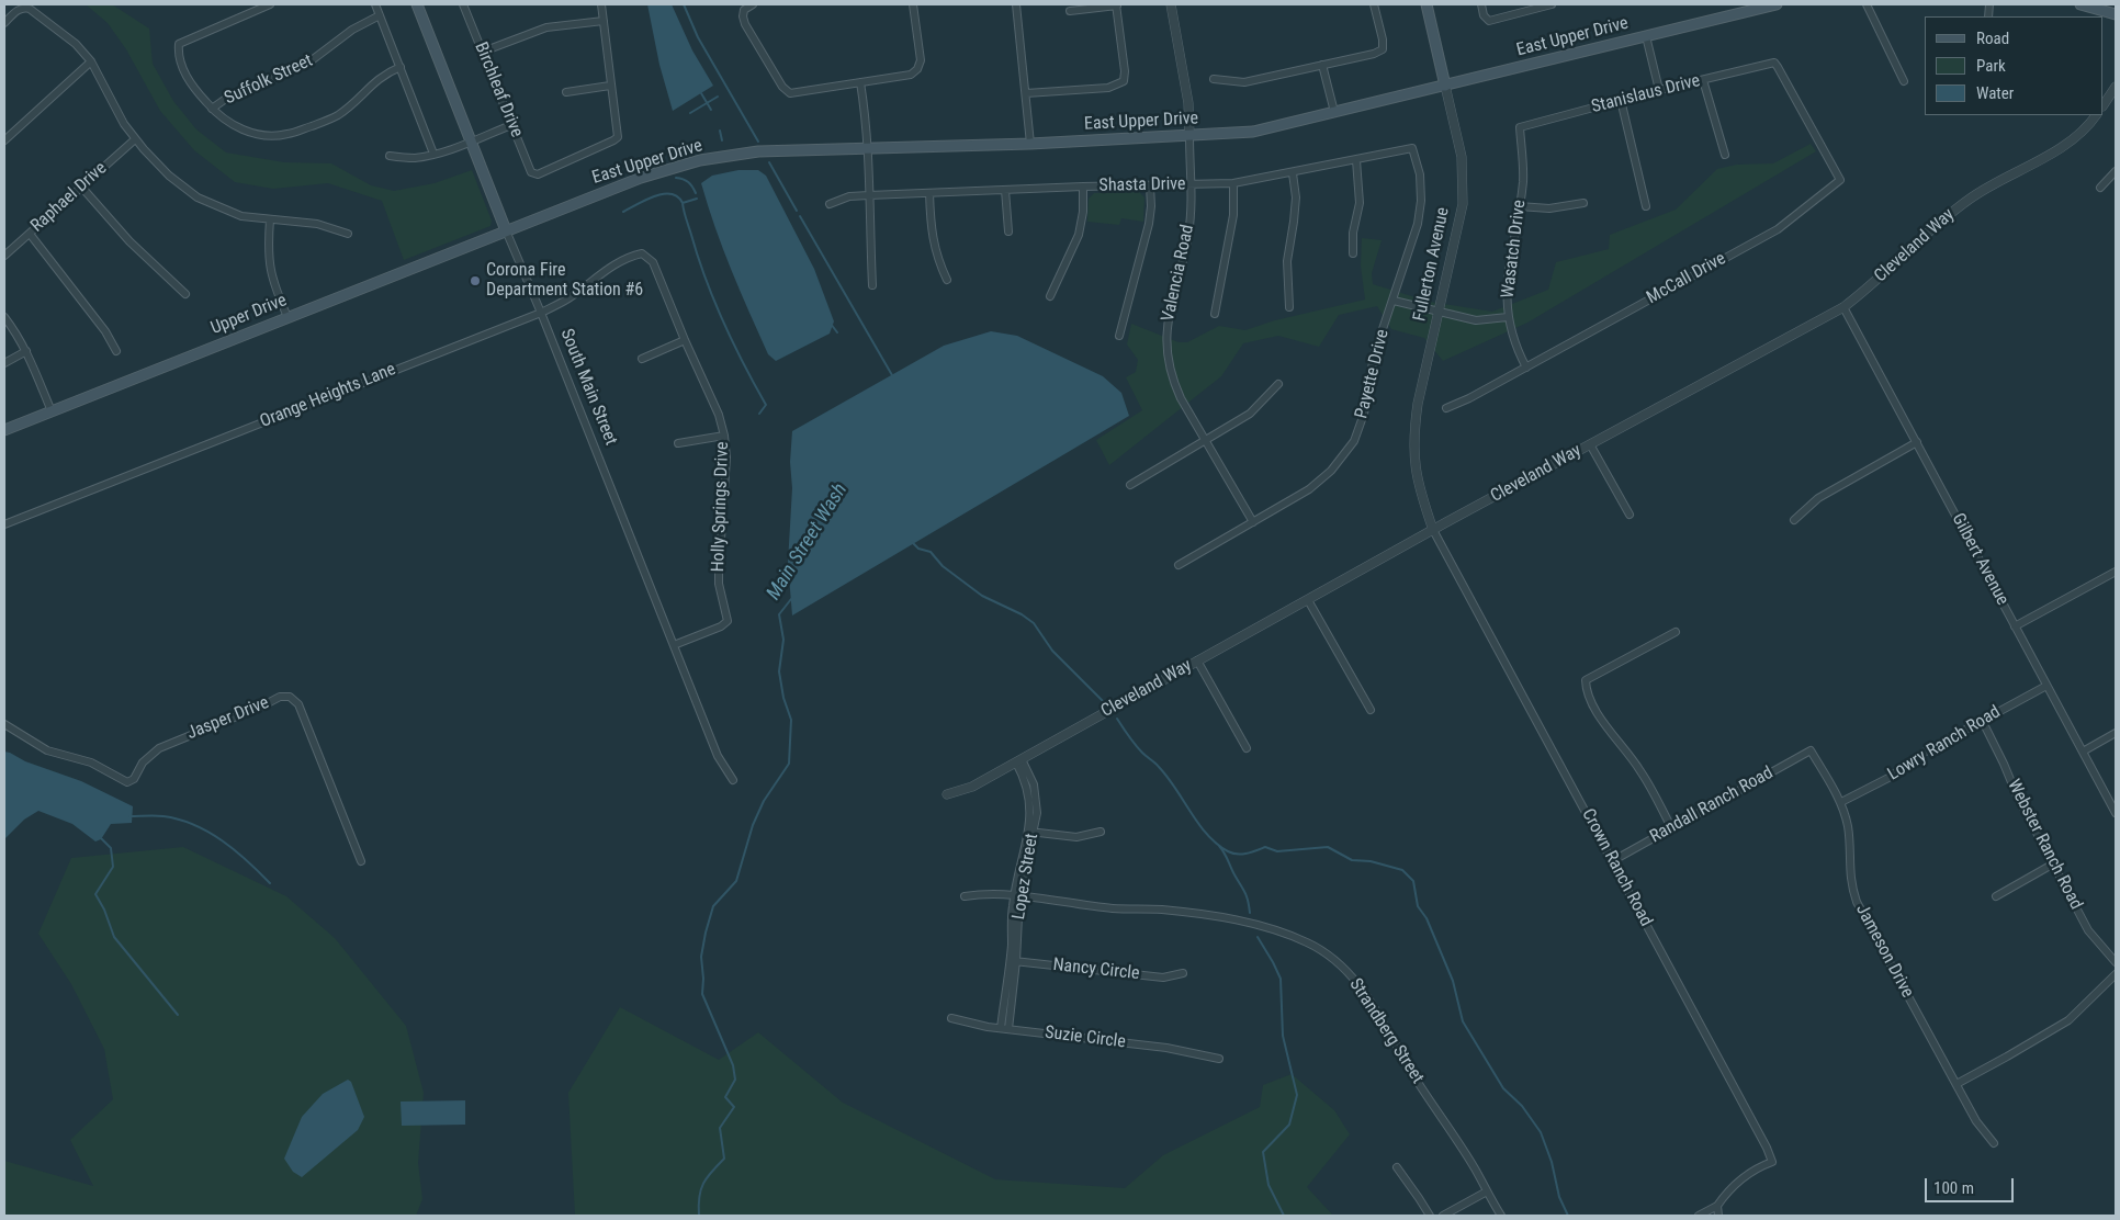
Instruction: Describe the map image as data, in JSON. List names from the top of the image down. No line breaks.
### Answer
{"streets":{"main road":["East Upper Drive","Fullerton Avenue","Upper Drive","South Main Street"],"street":["Suffolk Street","Birchleaf Drive","Stanislaus Drive","Shasta Drive","Raphael Drive","Cleveland Way","Wasatch Drive","Valencia Road","McCall Drive","Payette Drive","Orange Heights Lane","Holly Springs Drive","Gilbert Avenue","Jasper Drive","Lowry Ranch Road","Randall Ranch Road","Webster Ranch Road","Crown Ranch Road","Lopez Street","Jameson Drive","Nancy Circle","Strandberg Street","Suzie Circle"]},"crossings":[["East Upper Drive","Fullerton Avenue"],["East Upper Drive","Valencia Road"],["East Upper Drive","Upper Drive"],["East Upper Drive","South Main Street"],["Stanislaus Drive","Wasatch Drive"],["Stanislaus Drive","McCall Drive"],["Shasta Drive","Valencia Road"],["Shasta Drive","Payette Drive"],["Cleveland Way","Fullerton Avenue"],["Cleveland Way","Gilbert Avenue"],["Cleveland Way","Crown Ranch Road"],["Cleveland Way","Lopez Street"],["Wasatch Drive","McCall Drive"],["Fullerton Avenue","Crown Ranch Road"],["Valencia Road","Payette Drive"],["Upper Drive","South Main Street"],["South Main Street","Orange Heights Lane"],["South Main Street","Holly Springs Drive"],["Orange Heights Lane","Holly Springs Drive"],["Gilbert Avenue","Lowry Ranch Road"],["Lowry Ranch Road","Webster Ranch Road"],["Lowry Ranch Road","Jameson Drive"],["Randall Ranch Road","Crown Ranch Road"],["Randall Ranch Road","Jameson Drive"],["Lopez Street","Nancy Circle"],["Lopez Street","Strandberg Street"],["Lopez Street","Suzie Circle"]],"water":["Main Street Wash"],"places":["Corona Fire Department Station #6"],"legend":["Road","Park","Water"],"scale_bar":"100 m"}
